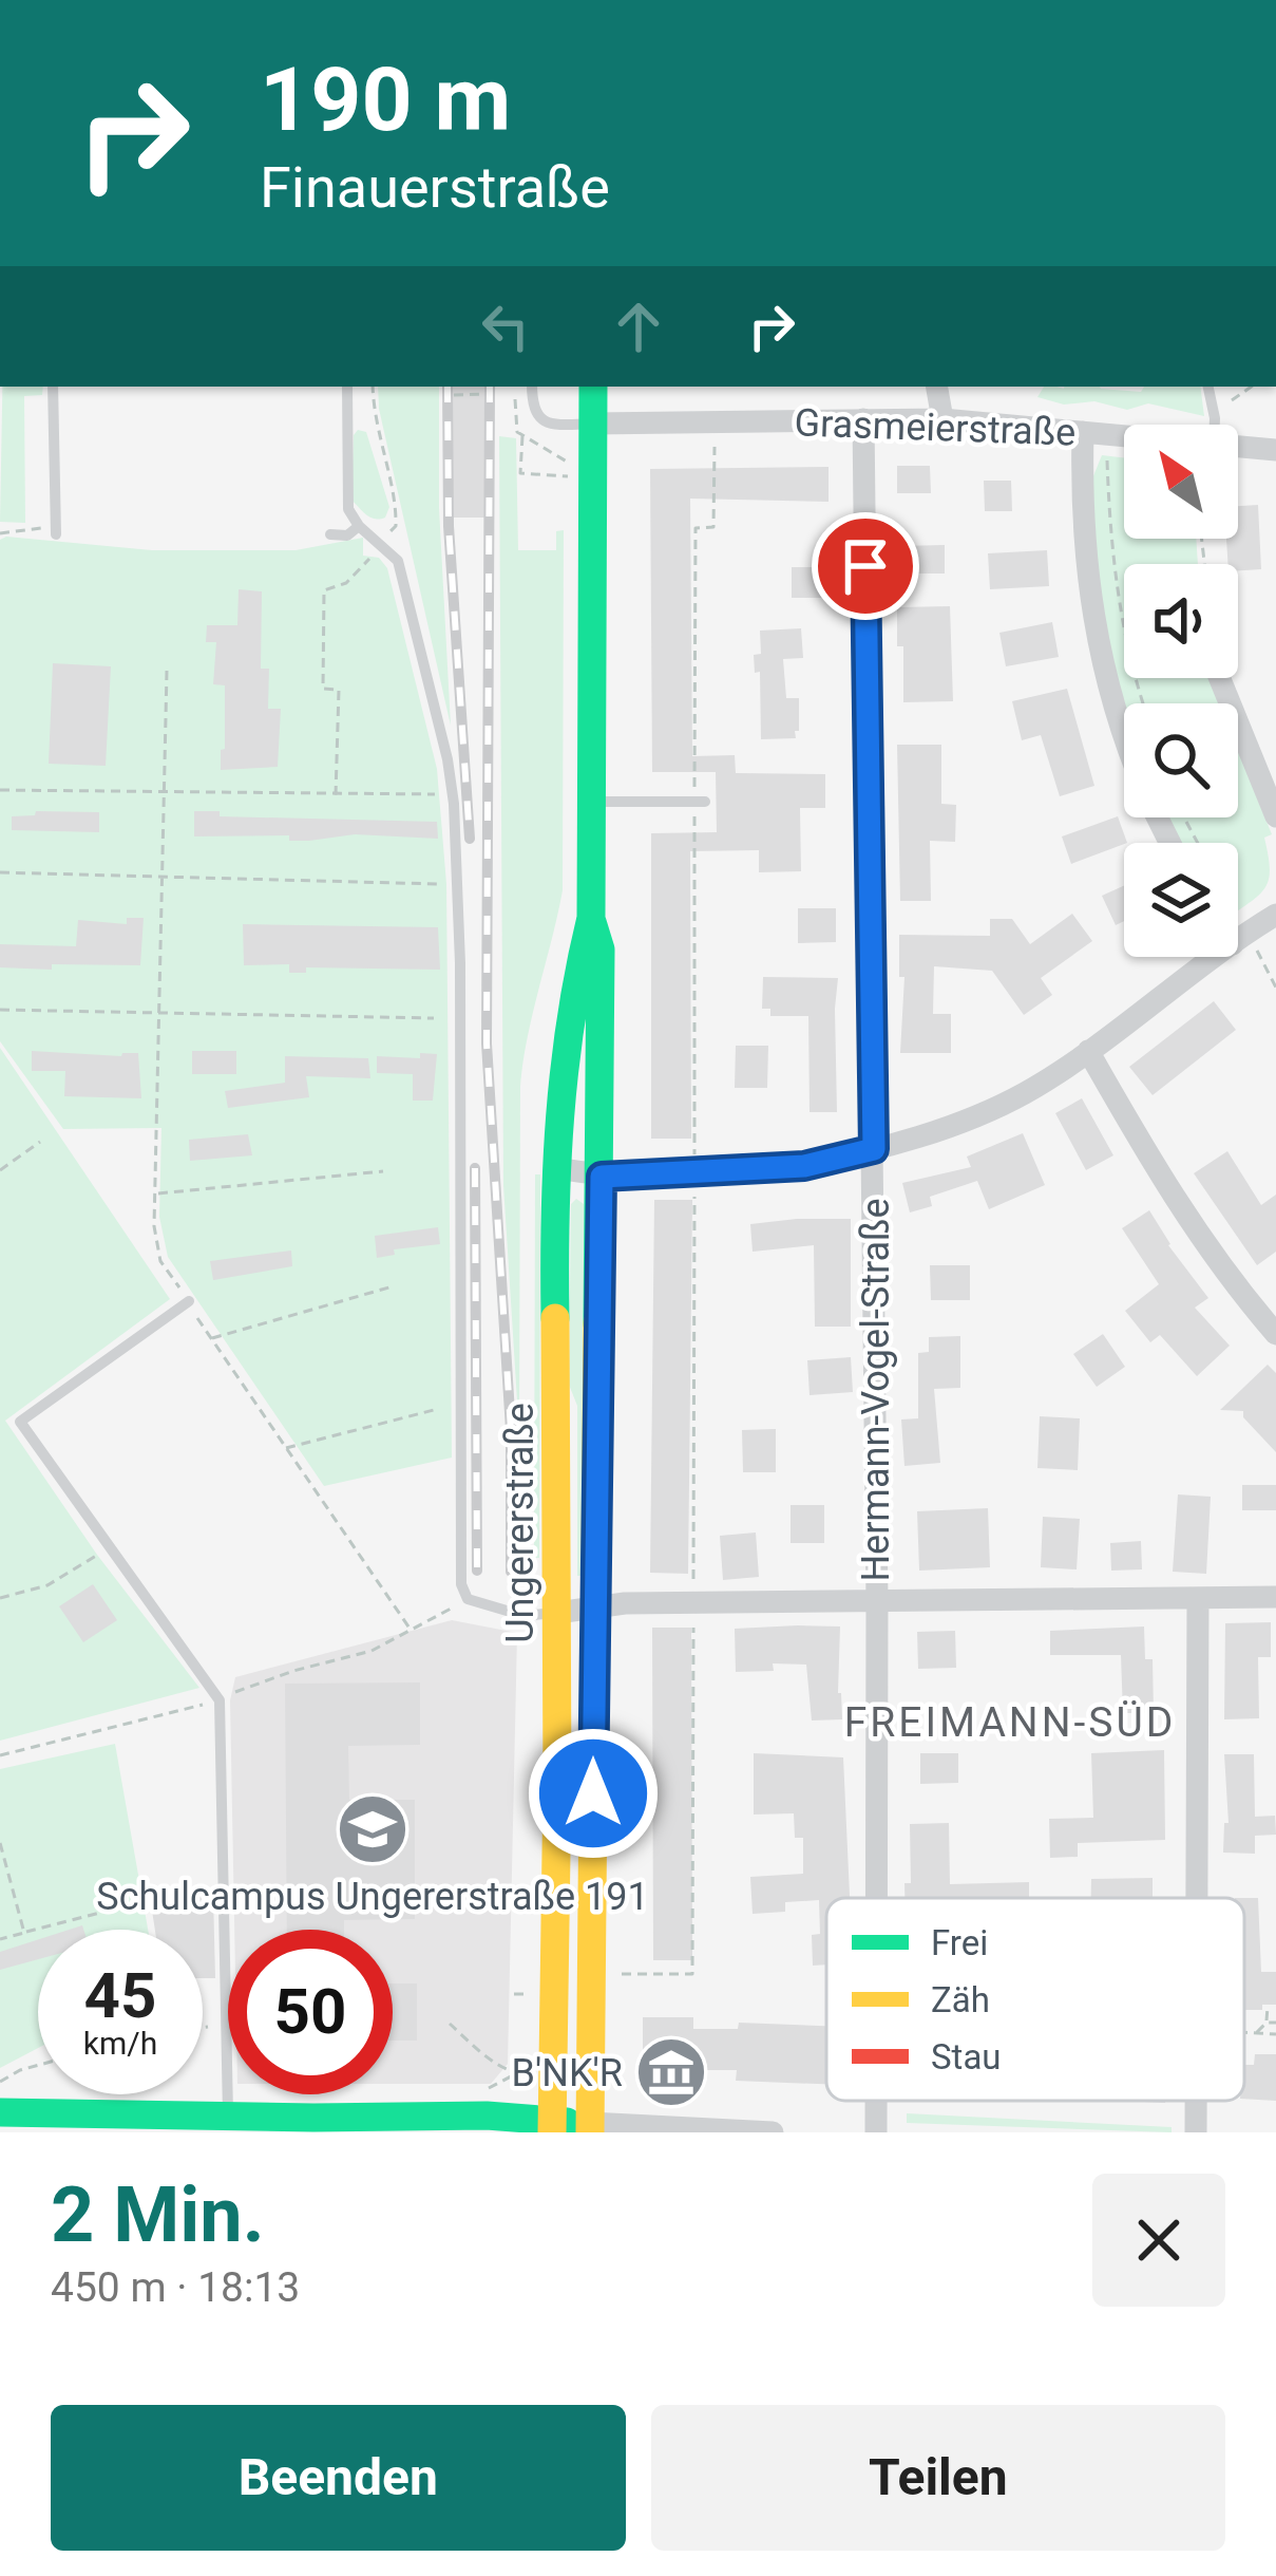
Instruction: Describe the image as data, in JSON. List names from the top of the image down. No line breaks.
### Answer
{"streets":{"main road":["Ungererstraße"],"street":["Grasmeierstraße","Hermann-Vogel-Straße"]},"crossings":[["Grasmeierstraße","Hermann-Vogel-Straße"],["Grasmeierstraße","Ungererstraße"]],"districts":["FREIMANN-SÜD"],"places":{"school or university":["Schulcampus Ungererstraße 191"],"museum":["B'NK'R"]},"legend":["Frei","Zäh","Stau"],"north":"top left","page":{"turn":["190 m","Finauerstraße"],"speed":"45 km/h","limit":"50","heading":["2 Min.","450 m · 18:13"],"buttons":["Beenden","Teilen"]}}
